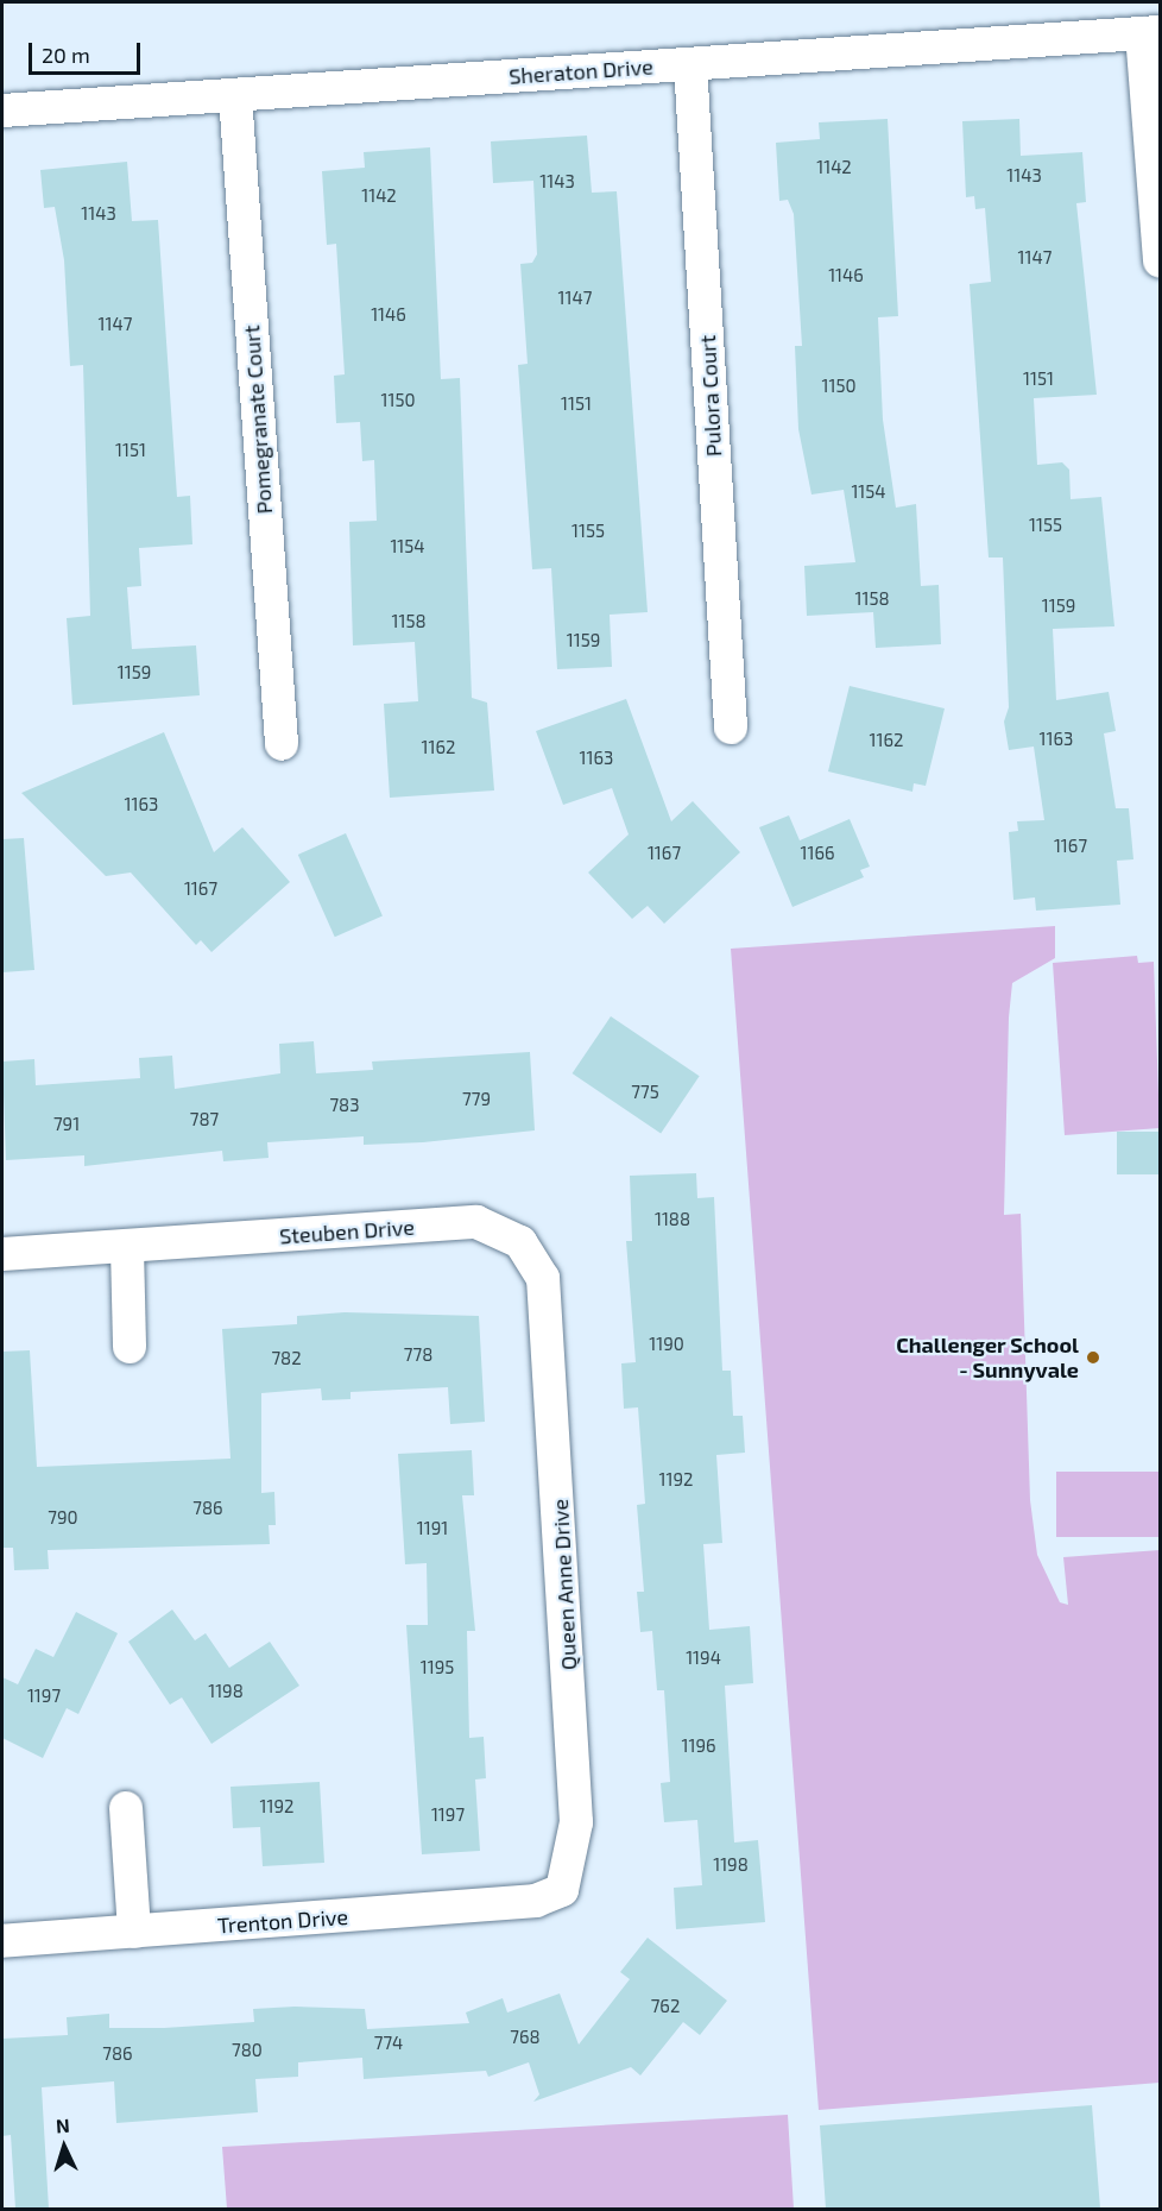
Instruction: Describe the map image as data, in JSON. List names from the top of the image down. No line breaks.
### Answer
{"streets":{"street":["Sheraton Drive","Pulora Court","Pomegranate Court","Steuben Drive","Queen Anne Drive","Trenton Drive"]},"crossings":[["Sheraton Drive","Pulora Court"],["Sheraton Drive","Pomegranate Court"],["Steuben Drive","Queen Anne Drive"],["Queen Anne Drive","Trenton Drive"]],"places":["Challenger School - Sunnyvale"],"house_numbers":["1142","1143","1143","1142","1143","1147","1146","1147","1146","1147","1151","1150","1150","1151","1151","1154","1155","1155","1154","1158","1159","1158","1159","1159","1163","1162","1162","1163","1163","1167","1167","1166","1167","775","779","783","787","791","1188","1190","778","782","1192","786","790","1191","1194","1195","1198","1197","1196","1192","1197","1198","762","768","774","780","786"],"scale_bar":"20 m","north":"top"}
